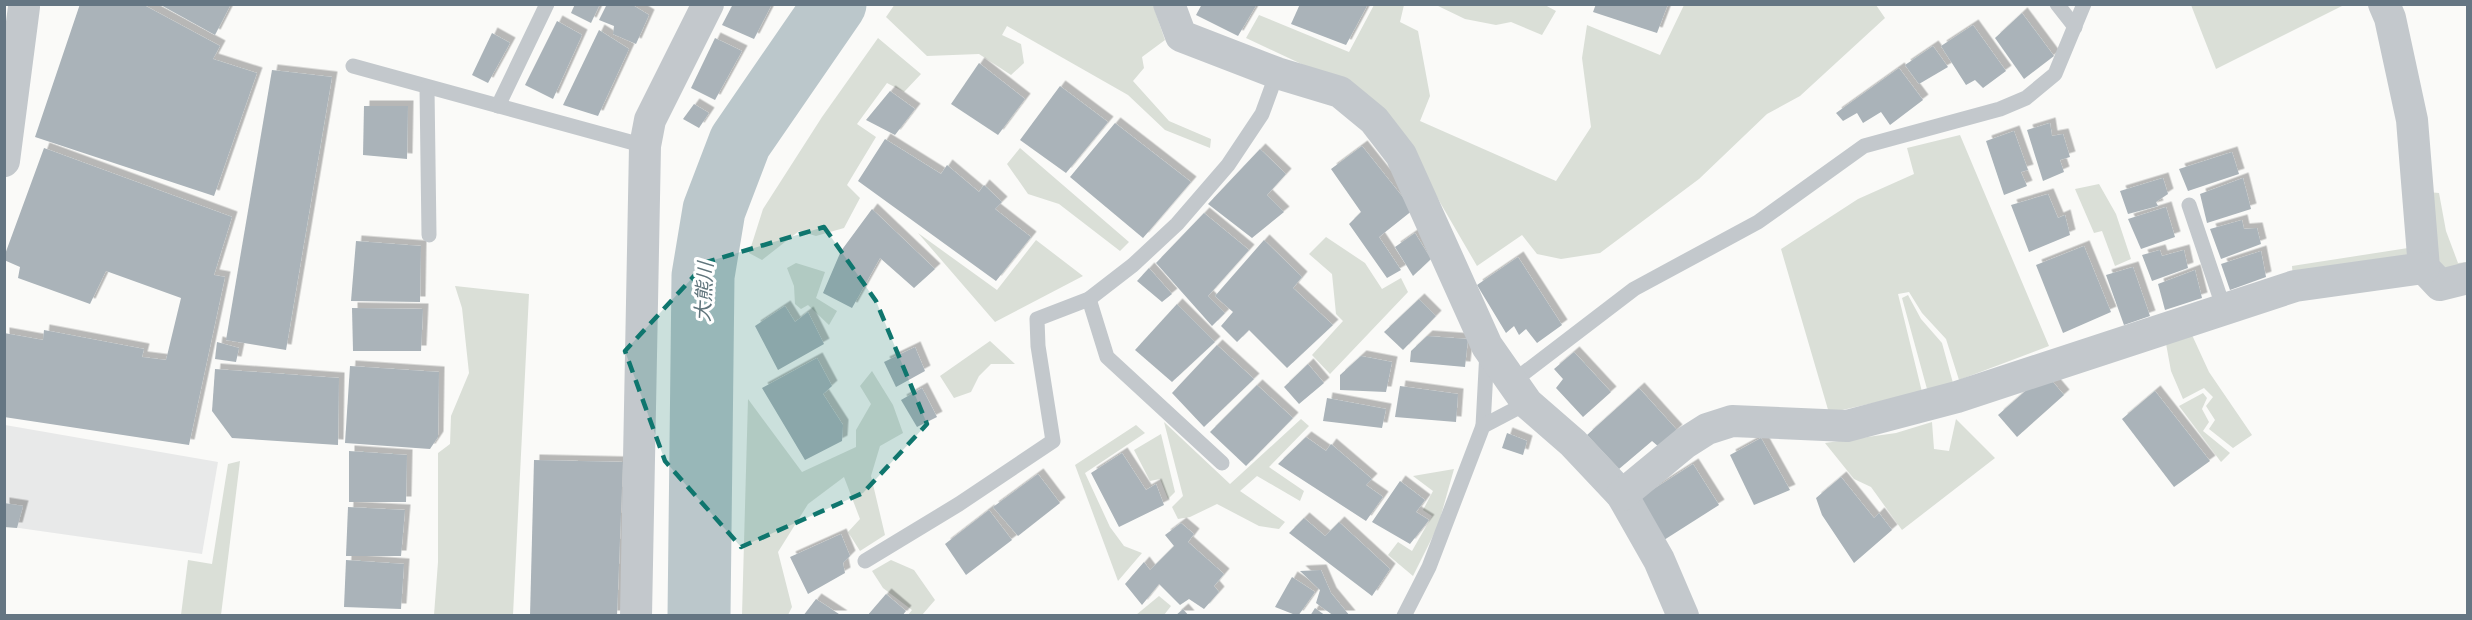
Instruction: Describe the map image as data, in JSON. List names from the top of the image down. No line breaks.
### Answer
{"water":["大熊川"]}
